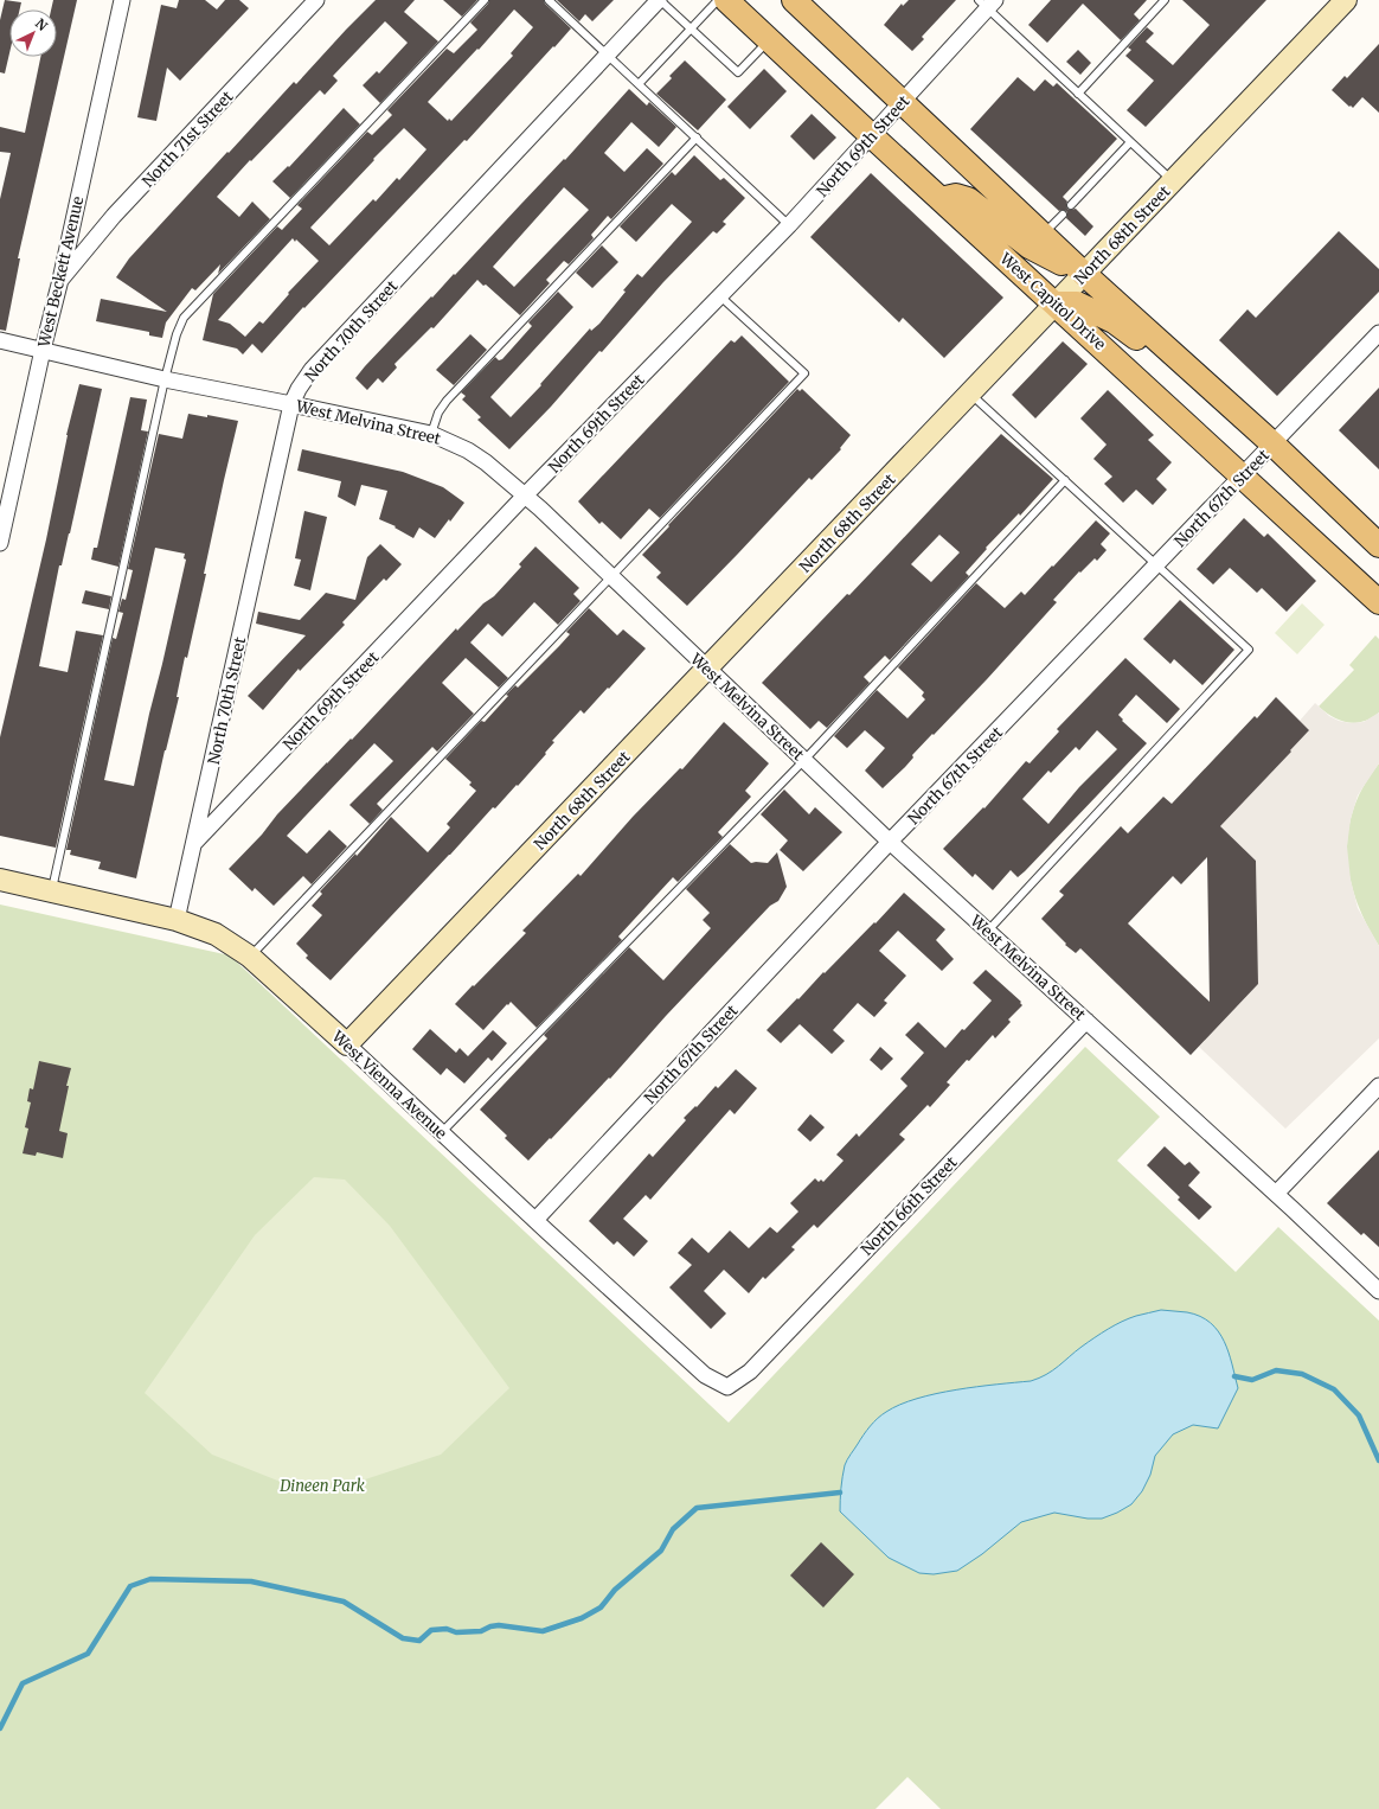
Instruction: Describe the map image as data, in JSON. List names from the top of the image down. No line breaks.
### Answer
{"streets":{"main road":["West Capitol Drive"],"street":["North 71st Street","North 69th Street","North 68th Street","West Beckett Avenue","North 70th Street","West Melvina Street","North 67th Street","West Vienna Avenue","North 66th Street"]},"crossings":[["North 71st Street","West Beckett Avenue"],["North 69th Street","West Capitol Drive"],["North 69th Street","North 70th Street"],["North 69th Street","West Melvina Street"],["North 68th Street","West Capitol Drive"],["North 68th Street","West Melvina Street"],["North 68th Street","West Vienna Avenue"],["West Beckett Avenue","West Melvina Street"],["West Capitol Drive","North 67th Street"],["North 70th Street","West Melvina Street"],["North 70th Street","West Vienna Avenue"],["West Melvina Street","North 67th Street"],["West Melvina Street","North 66th Street"],["North 67th Street","West Vienna Avenue"],["West Vienna Avenue","North 66th Street"]],"parks":["Dineen Park"],"north":"top right"}
